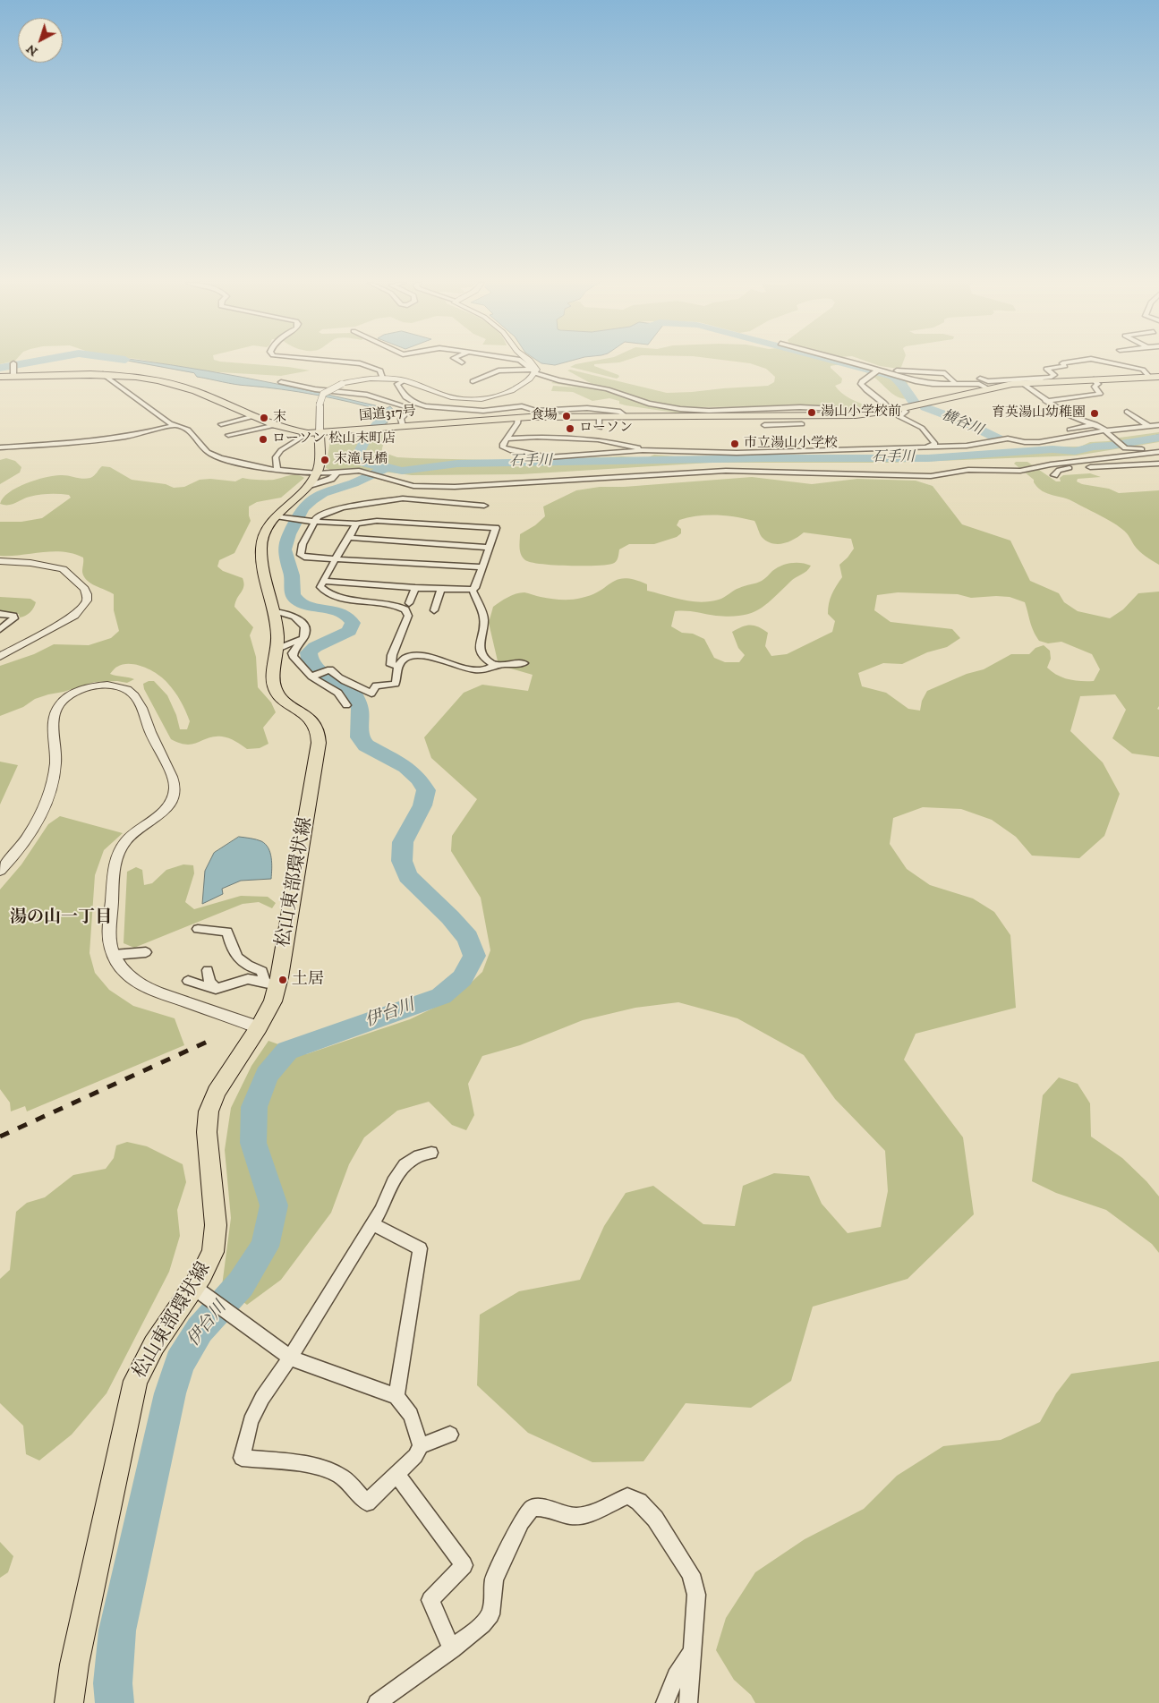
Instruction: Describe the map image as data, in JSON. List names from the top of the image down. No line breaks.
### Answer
{"streets":{"highway":["国道317号"],"main road":["松山東部環状線"]},"districts":["湯の山一丁目"],"water":["横谷川","石手川","伊台川"],"places":["湯山小学校前","育英湯山幼稚園","食場","末","ローソン","ローソン 松山末町店","市立湯山小学校","末滝見橋","土居"],"north":"bottom left"}
